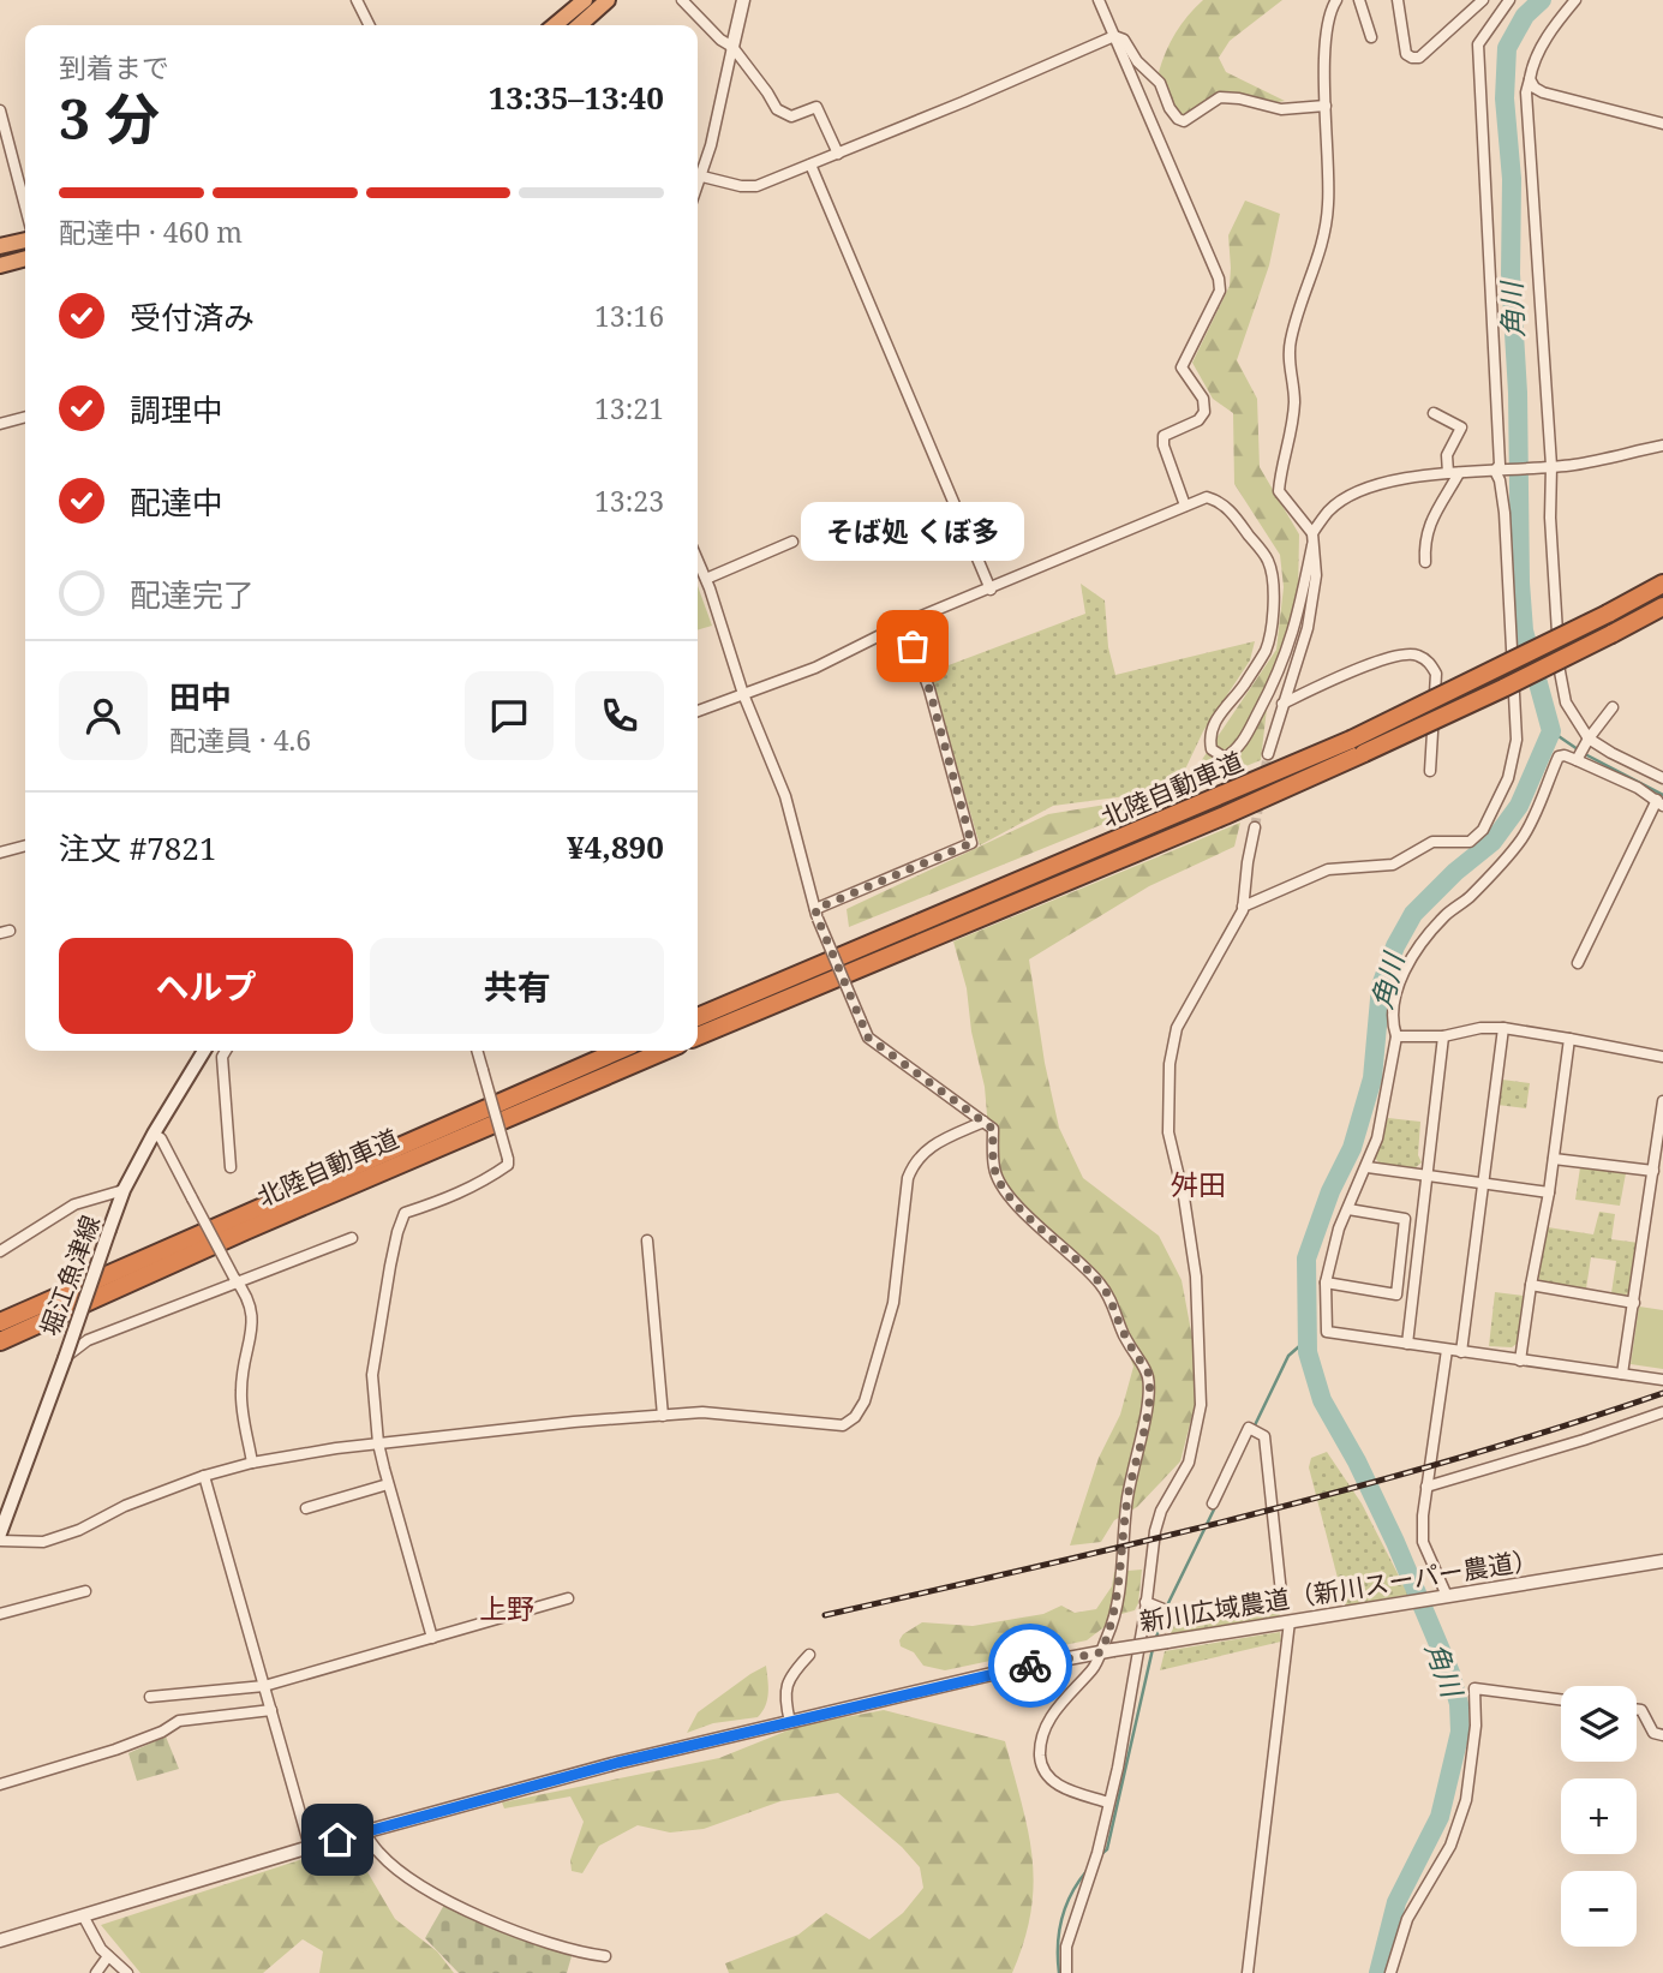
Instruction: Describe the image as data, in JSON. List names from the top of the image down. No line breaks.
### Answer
{"streets":{"highway":["北陸自動車道"],"main road":["堀江魚津線"],"street":["新川広域農道（新川スーパー農道）"]},"districts":["舛田","上野"],"water":["角川"],"places":["そば処 くぼ多"],"page":{"heading":["3 分","到着まで","13:35–13:40"],"panel":["田中","配達員 · 4.6","注文 #7821","¥4,890"],"bar":"配達中 · 460 m","list":[["受付済み","13:16"],["調理中","13:21"],["配達中","13:23"],"配達完了"],"bubble":"そば処 くぼ多","buttons":["ヘルプ","共有"],"map_buttons":["+","−"]}}
